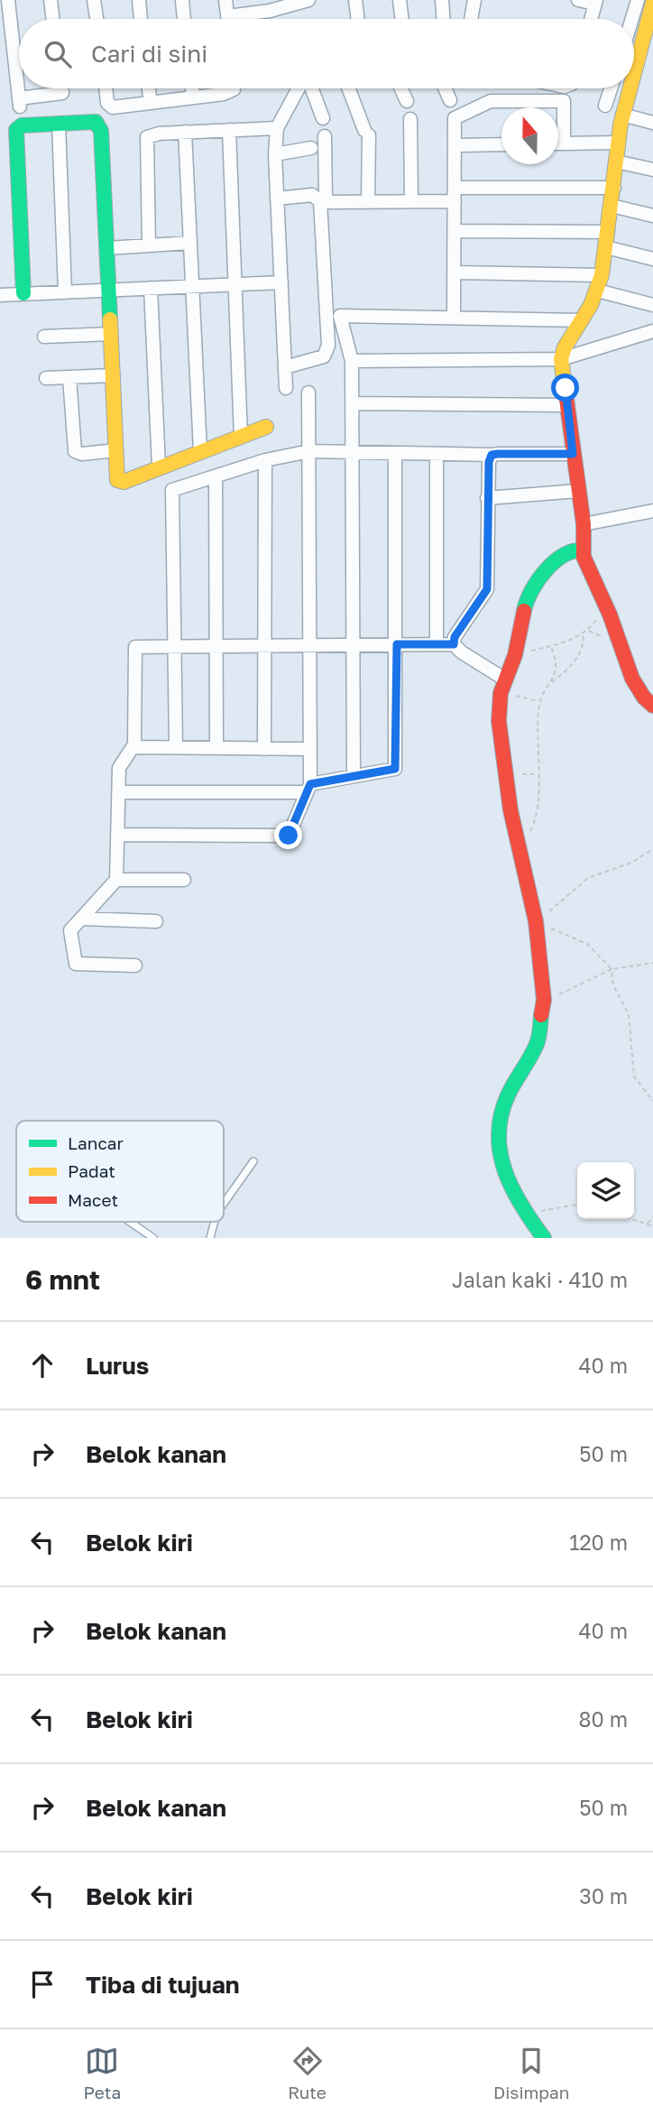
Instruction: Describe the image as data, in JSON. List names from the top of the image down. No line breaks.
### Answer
{"legend":["Lancar","Padat","Macet"],"north":"top","page":{"search":"Cari di sini","heading":["6 mnt","Jalan kaki · 410 m"],"list":[["Lurus","40 m"],["Belok kanan","50 m"],["Belok kiri","120 m"],["Belok kanan","40 m"],["Belok kiri","80 m"],["Belok kanan","50 m"],["Belok kiri","30 m"],"Tiba di tujuan"],"nav":["Peta","Rute","Disimpan"]}}
